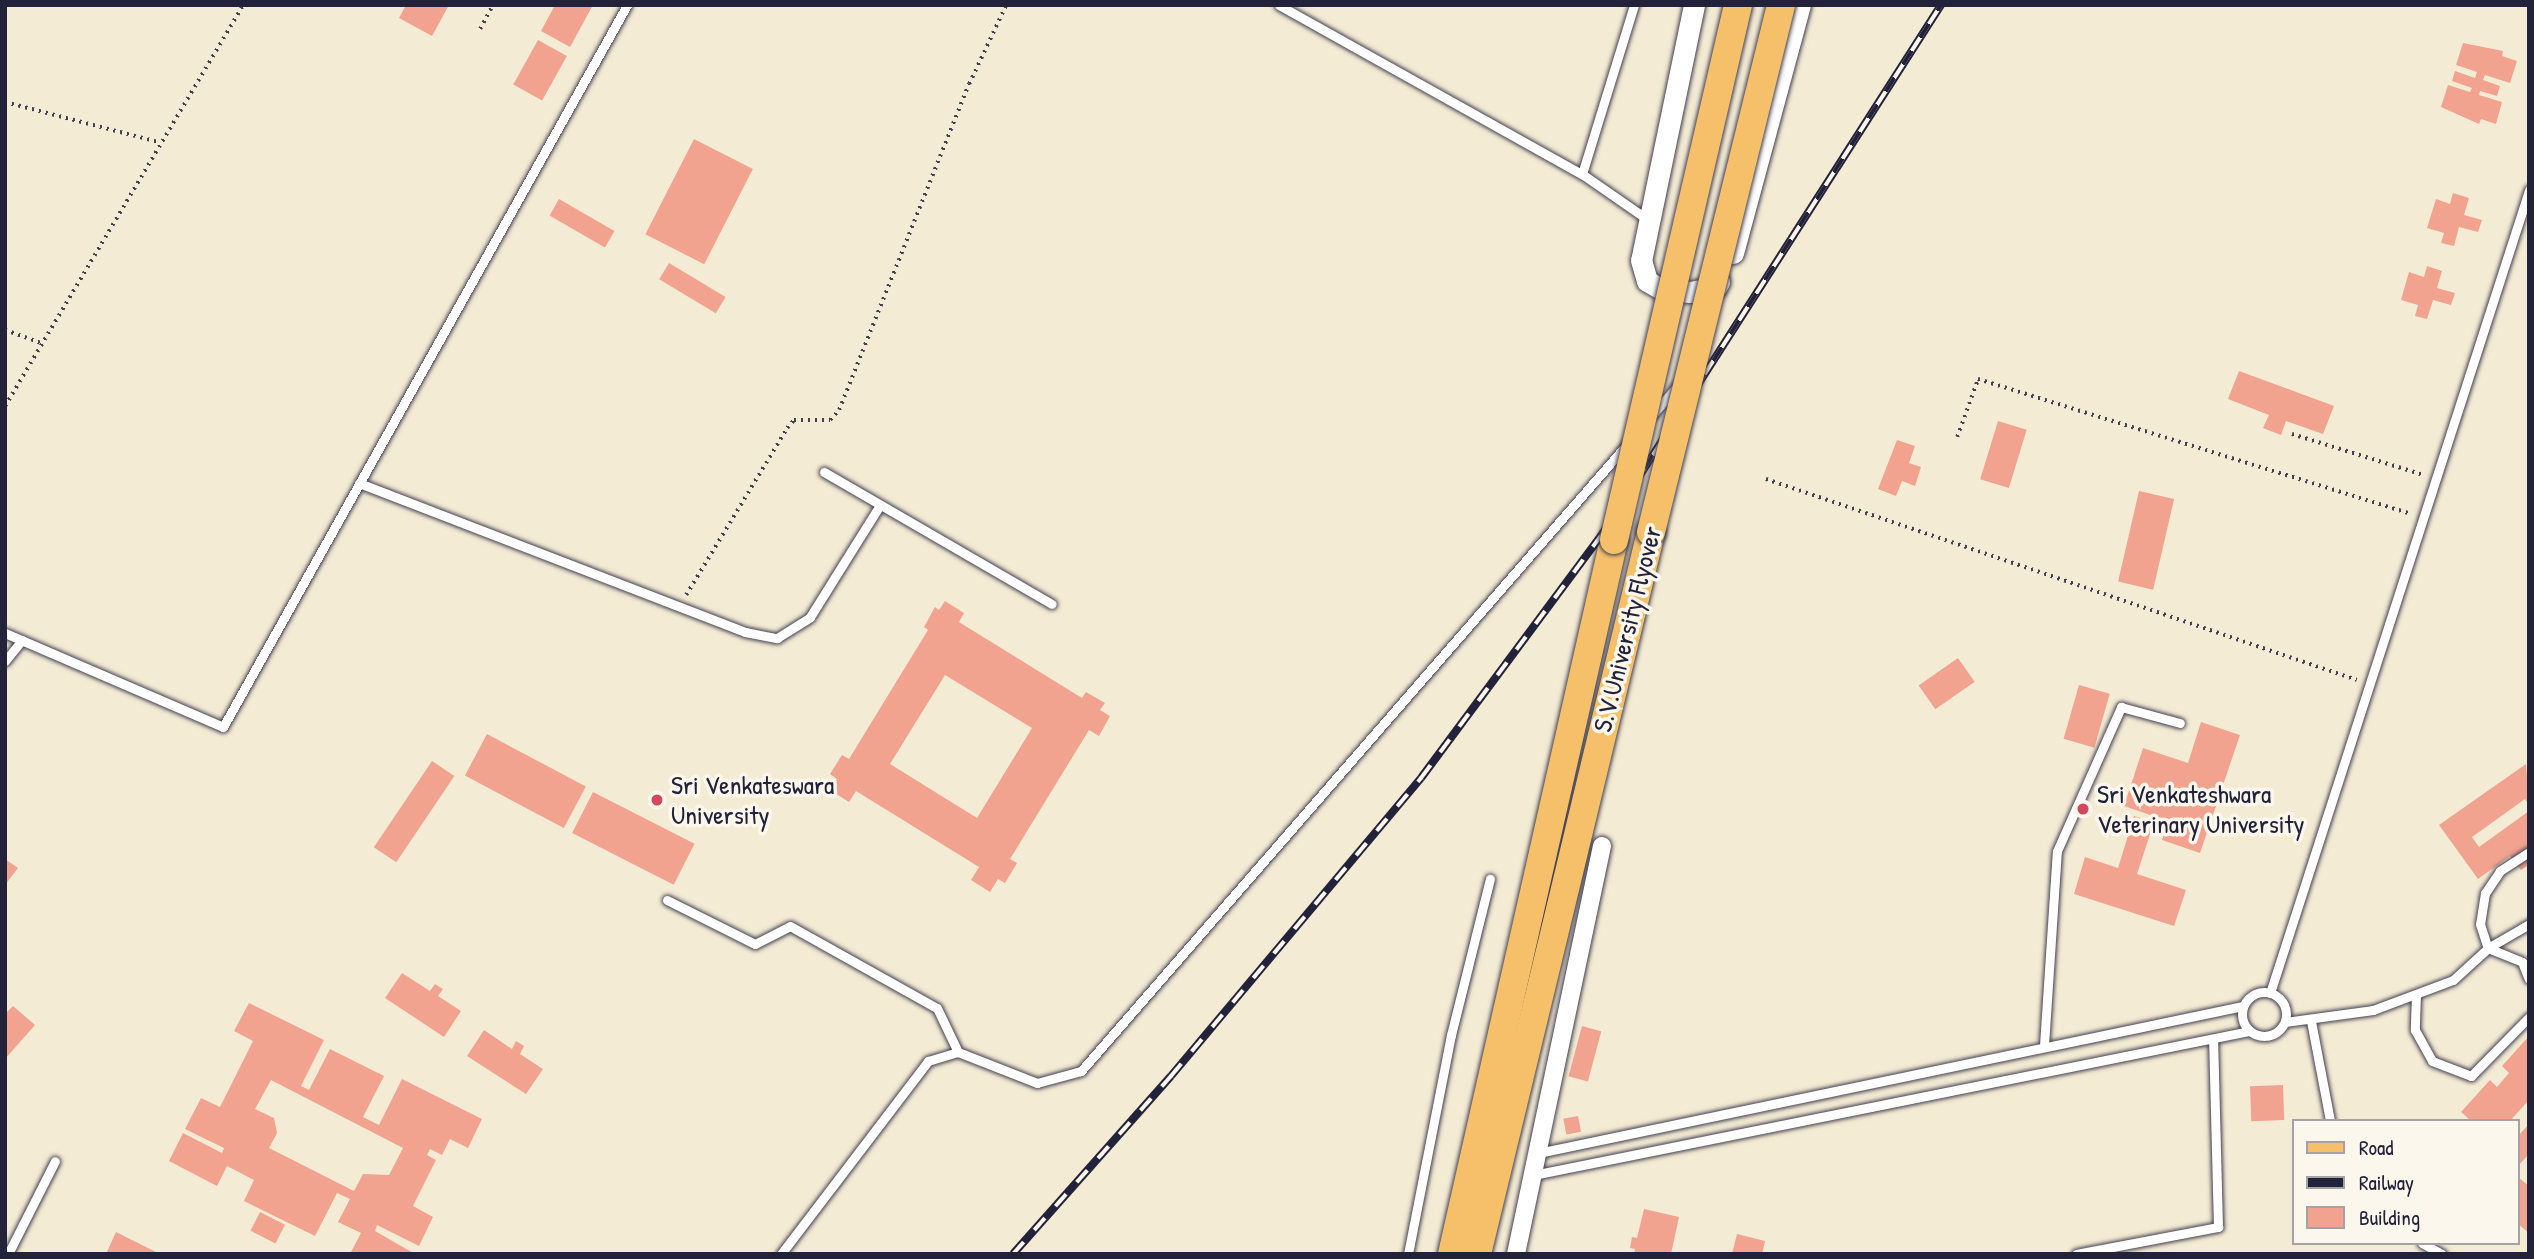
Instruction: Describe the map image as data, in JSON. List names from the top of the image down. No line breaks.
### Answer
{"streets":{"main road":["S.V.University Flyover"]},"places":["Sri Venkateswara University","Sri Venkateshwara Veterinary University"],"legend":["Road","Railway","Building"]}
